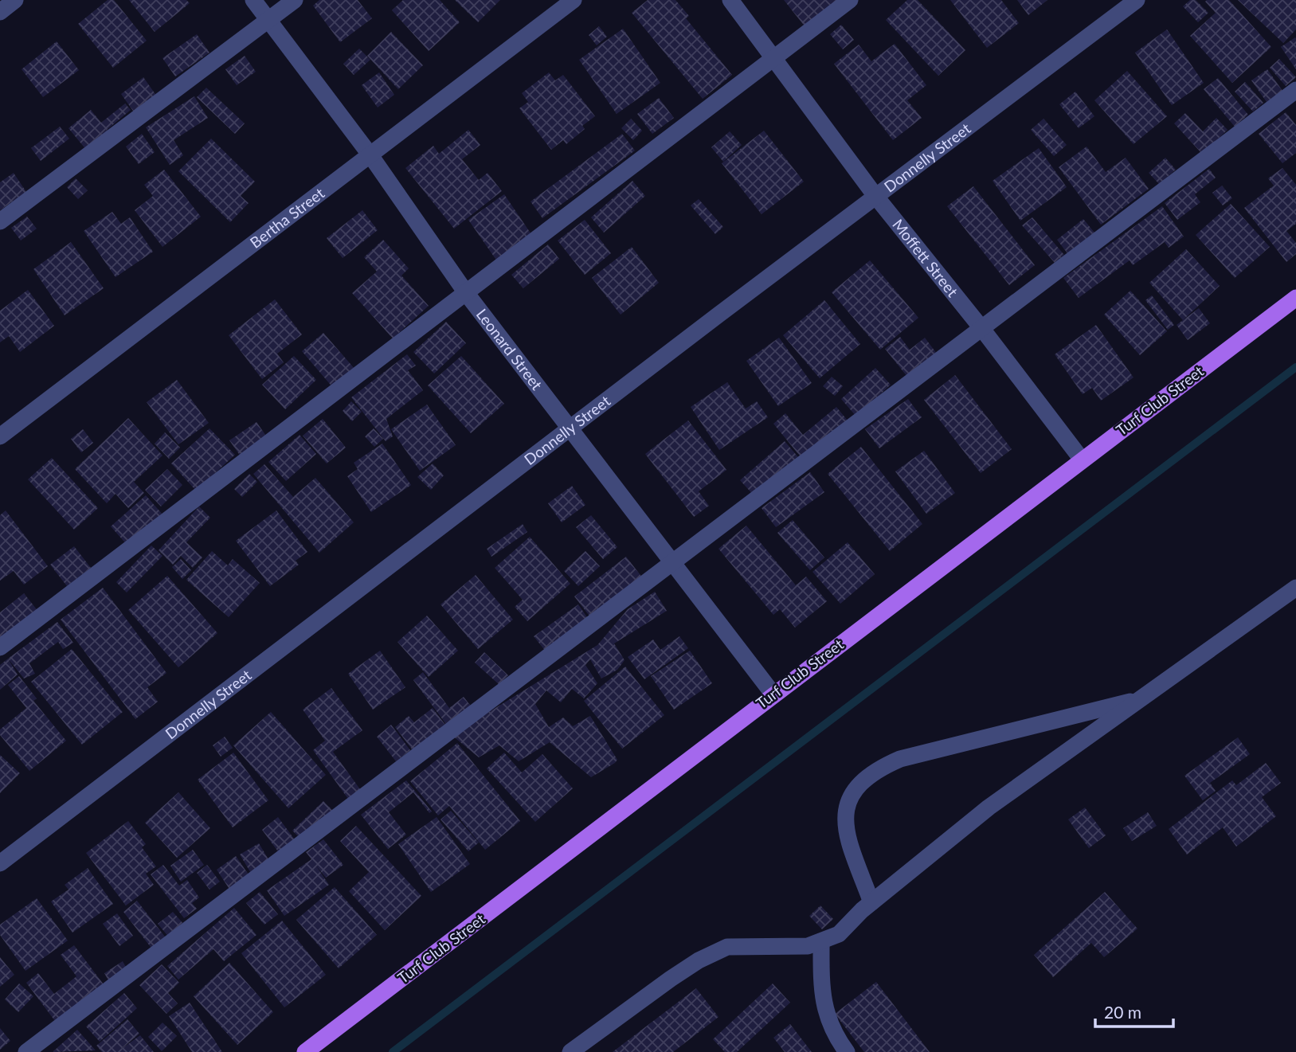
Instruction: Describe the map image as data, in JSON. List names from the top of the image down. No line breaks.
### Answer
{"streets":{"main road":["Turf Club Street"],"street":["Donnelly Street","Bertha Street","Moffett Street","Leonard Street"]},"crossings":[["Donnelly Street","Moffett Street"],["Donnelly Street","Leonard Street"],["Bertha Street","Leonard Street"],["Moffett Street","Turf Club Street"],["Leonard Street","Turf Club Street"]],"scale_bar":"20 m"}
